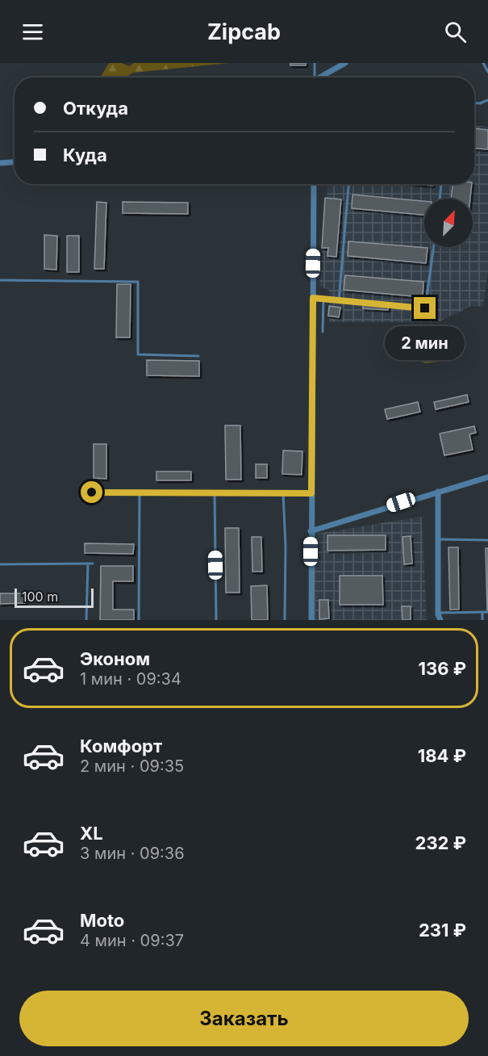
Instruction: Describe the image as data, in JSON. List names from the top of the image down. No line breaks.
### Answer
{"scale_bar":"100 m","north":"top right","page":{"header":"Zipcab","banner":["Откуда","Куда"],"bubble":"2 мин","scale":"100 m","list":[{"name":"Эконом","note":"1 мин · 09:34","value":"136 ₽"},{"name":"Комфорт","note":"2 мин · 09:35","value":"184 ₽"},{"name":"XL","note":"3 мин · 09:36","value":"232 ₽"},{"name":"Moto","note":"4 мин · 09:37","value":"231 ₽"}],"buttons":"Заказать"}}
